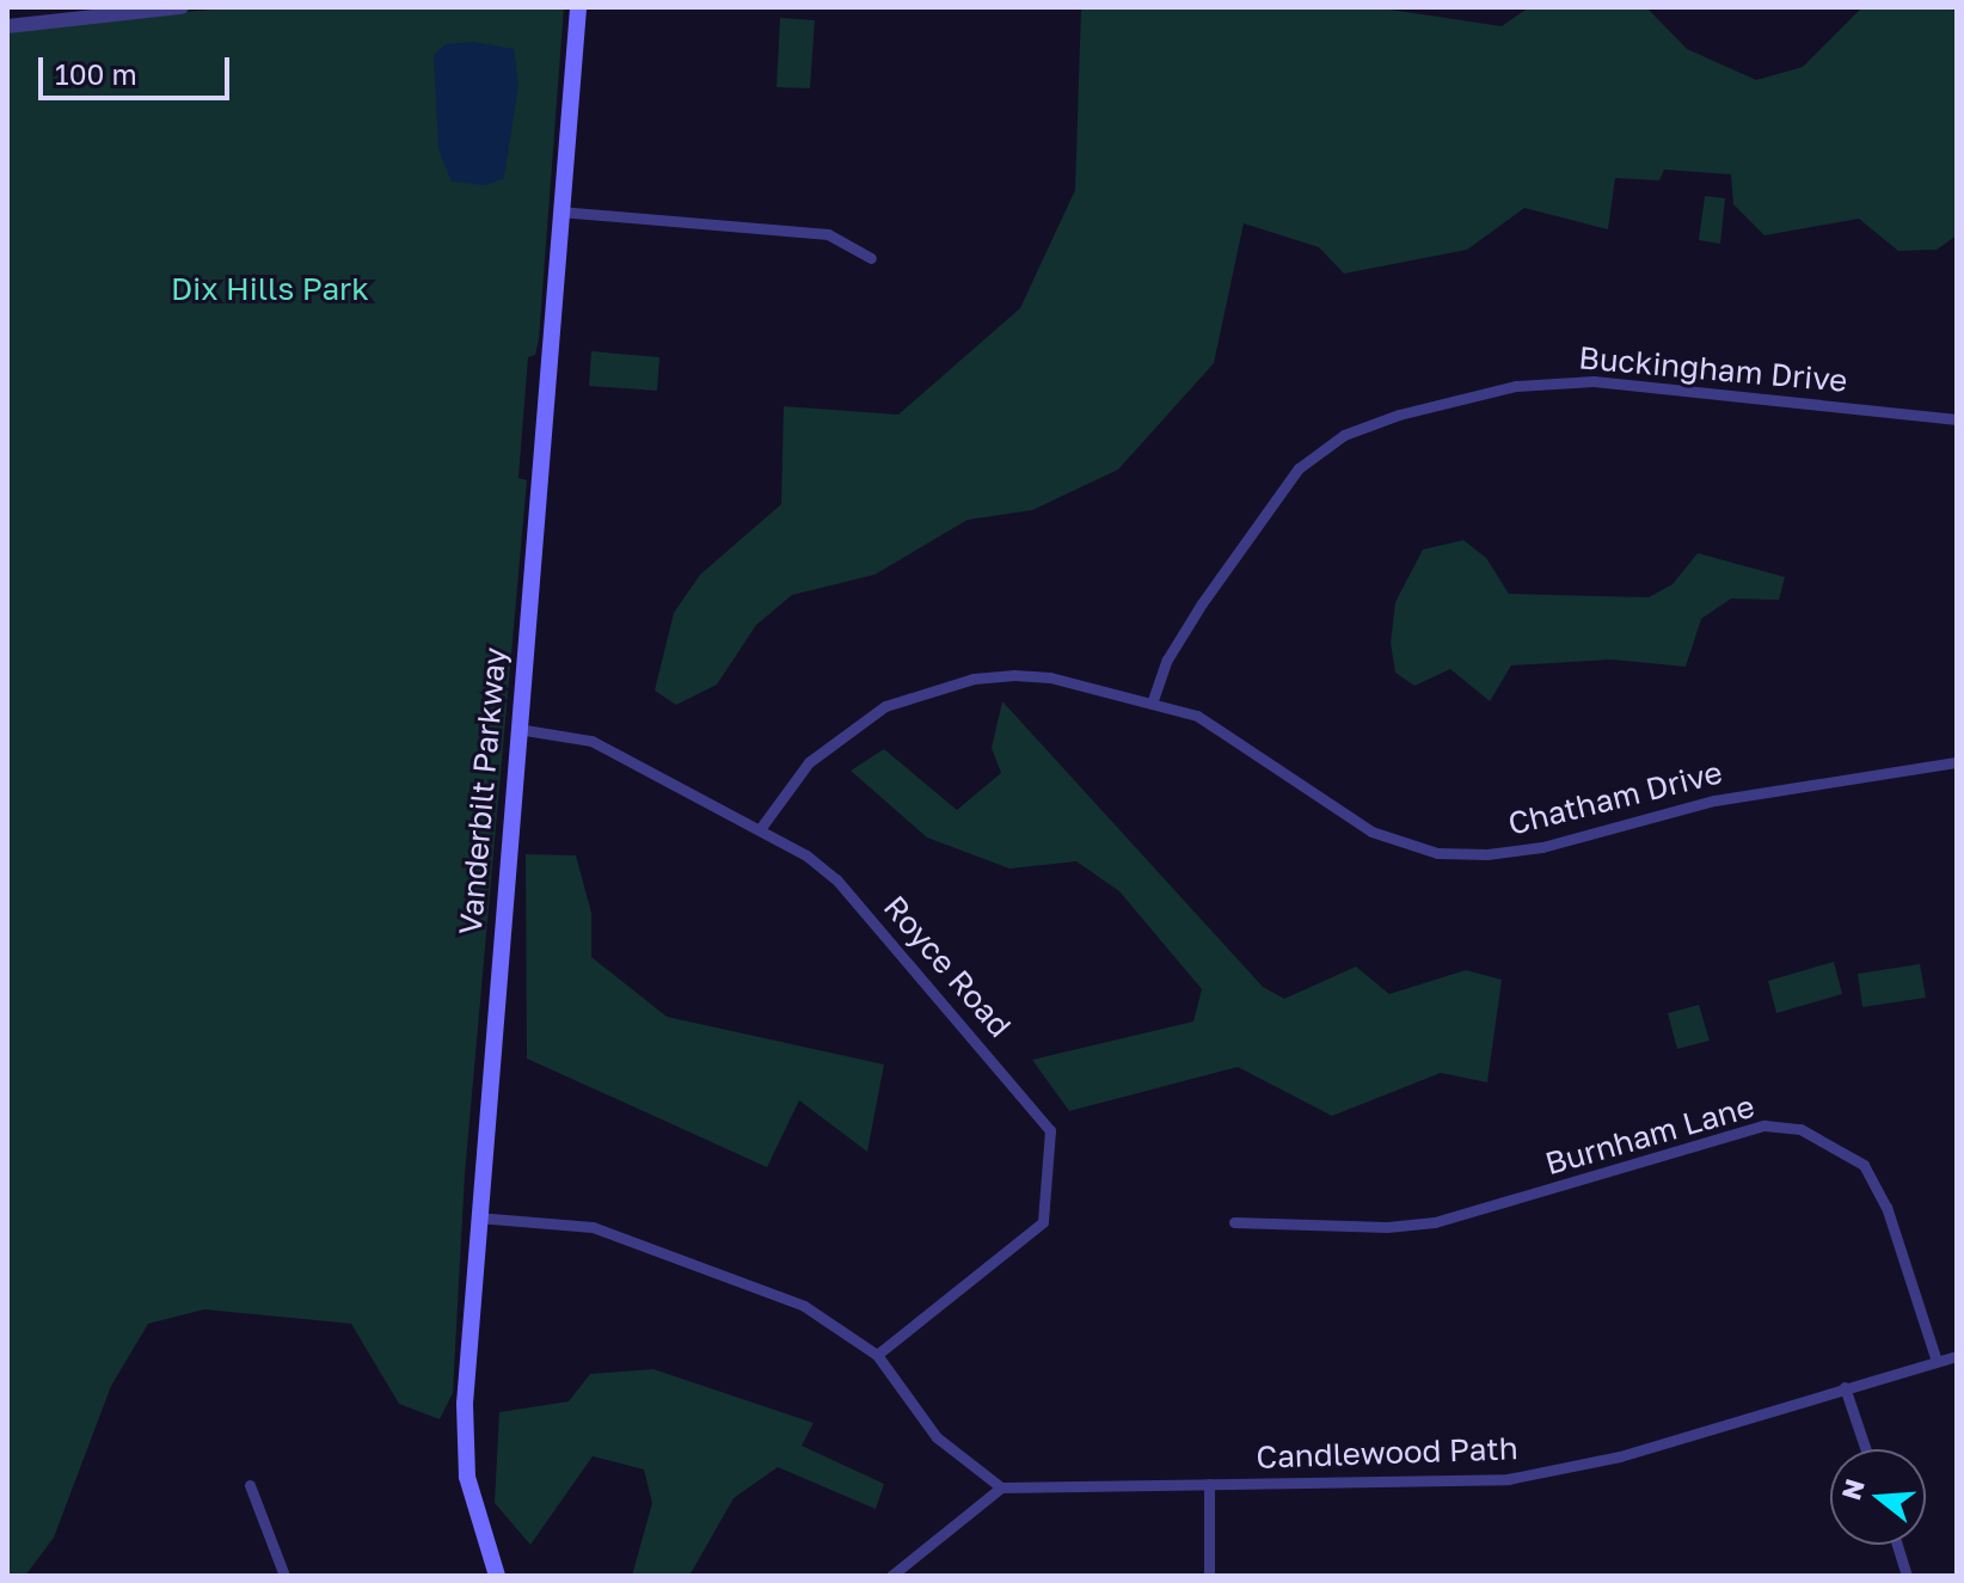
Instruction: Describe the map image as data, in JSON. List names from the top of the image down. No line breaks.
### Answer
{"streets":{"main road":["Vanderbilt Parkway"],"street":["Buckingham Drive","Chatham Drive","Royce Road","Burnham Lane","Candlewood Path"]},"crossings":[["Buckingham Drive","Chatham Drive"],["Vanderbilt Parkway","Royce Road"],["Chatham Drive","Royce Road"],["Burnham Lane","Candlewood Path"]],"parks":["Dix Hills Park"],"scale_bar":"100 m","north":"left"}
